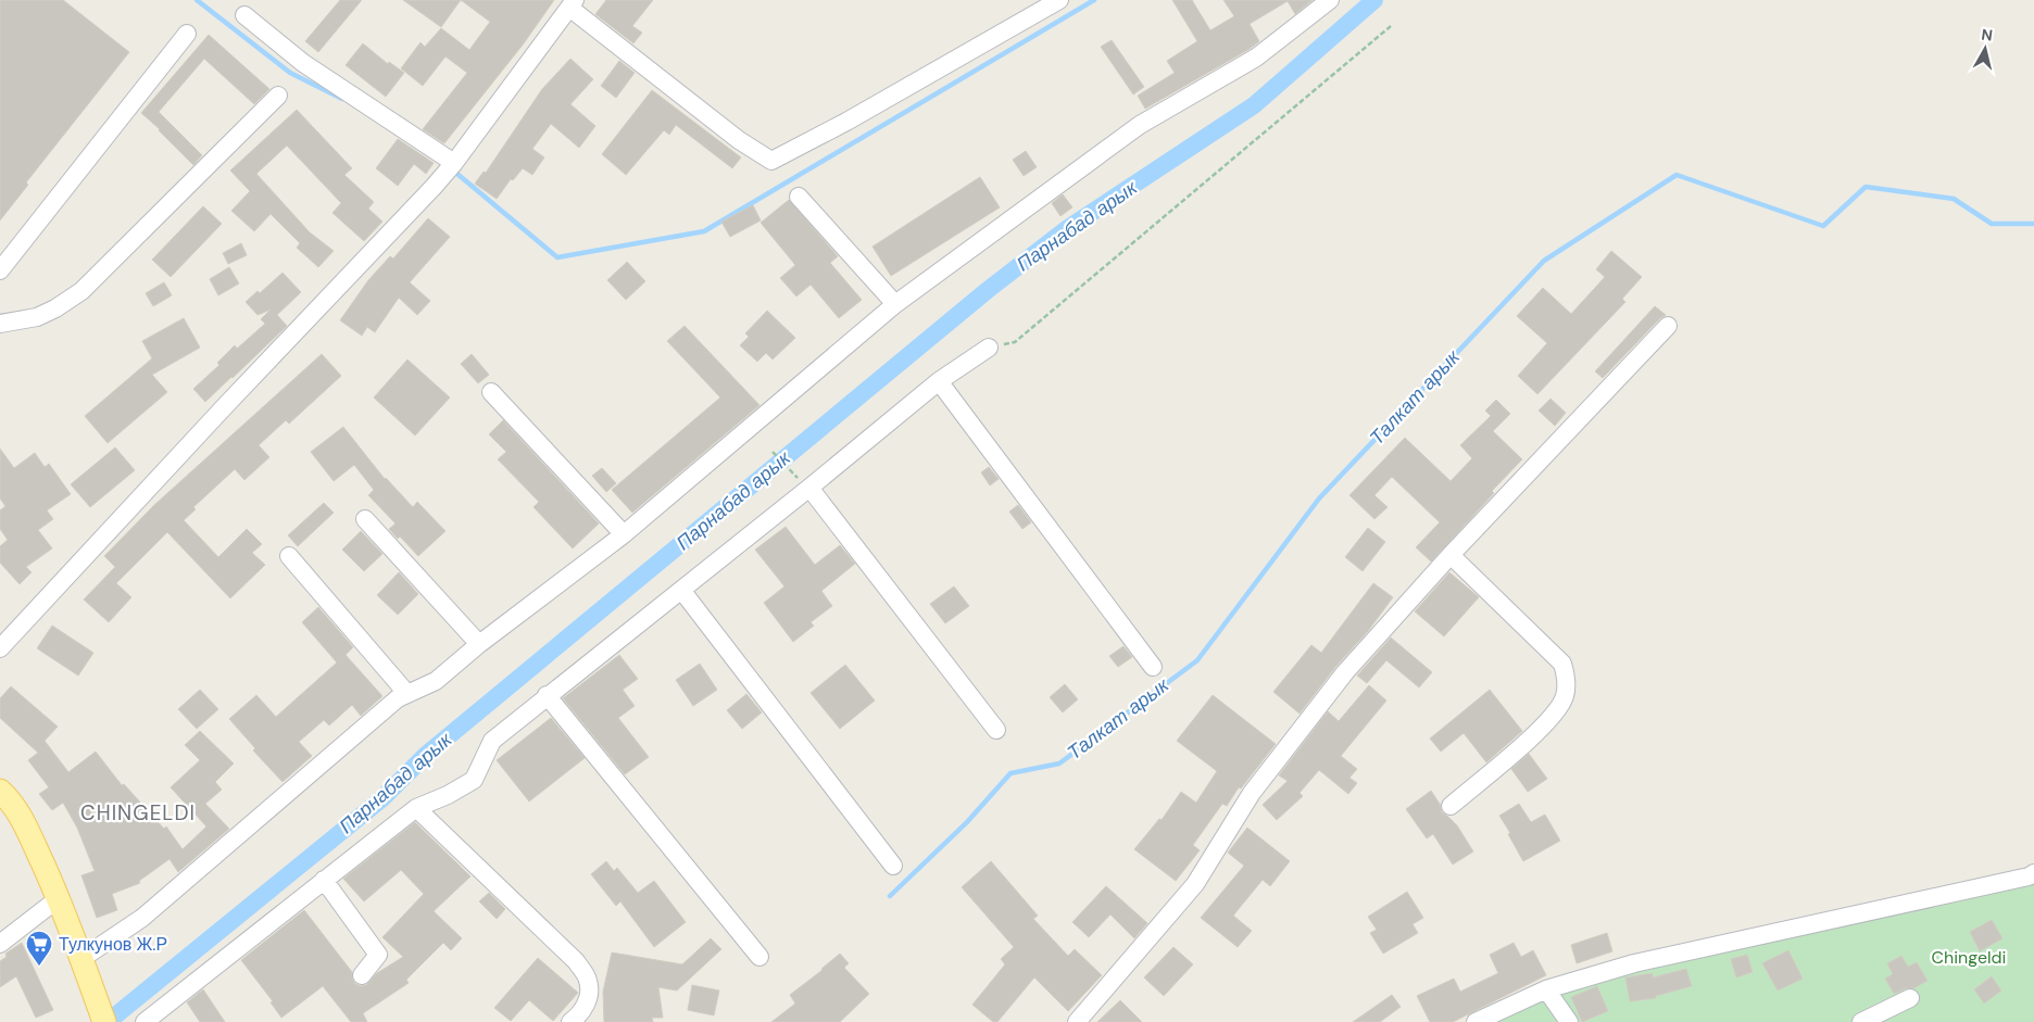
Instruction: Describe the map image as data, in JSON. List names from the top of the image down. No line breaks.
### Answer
{"districts":["CHINGELDI"],"water":["Парнабад арык","Талкат арык"],"parks":["Chingeldi"],"places":{"supermarket":["Тулкунов Ж.Р"]},"north":"top"}
